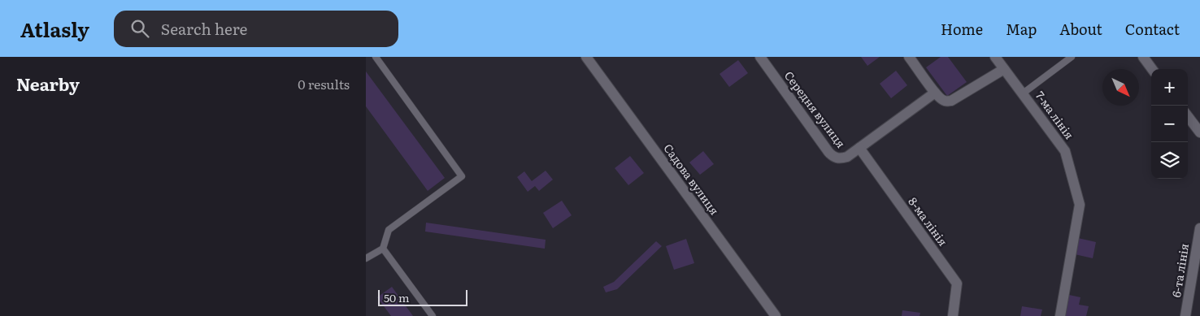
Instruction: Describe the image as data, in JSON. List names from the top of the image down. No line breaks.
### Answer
{"streets":{"street":["Середня вулиця","7-ма лінія","Садова вулиця","8-ма лінія","6-та лінія"]},"crossings":[["Середня вулиця","8-ма лінія"]],"scale_bar":"50 m","north":"bottom right","page":{"header":"Atlasly","search":"Search here","nav":["Home","Map","About","Contact"],"heading":["Nearby","0 results"],"map_buttons":["+","−"],"scale":"50 m"}}
